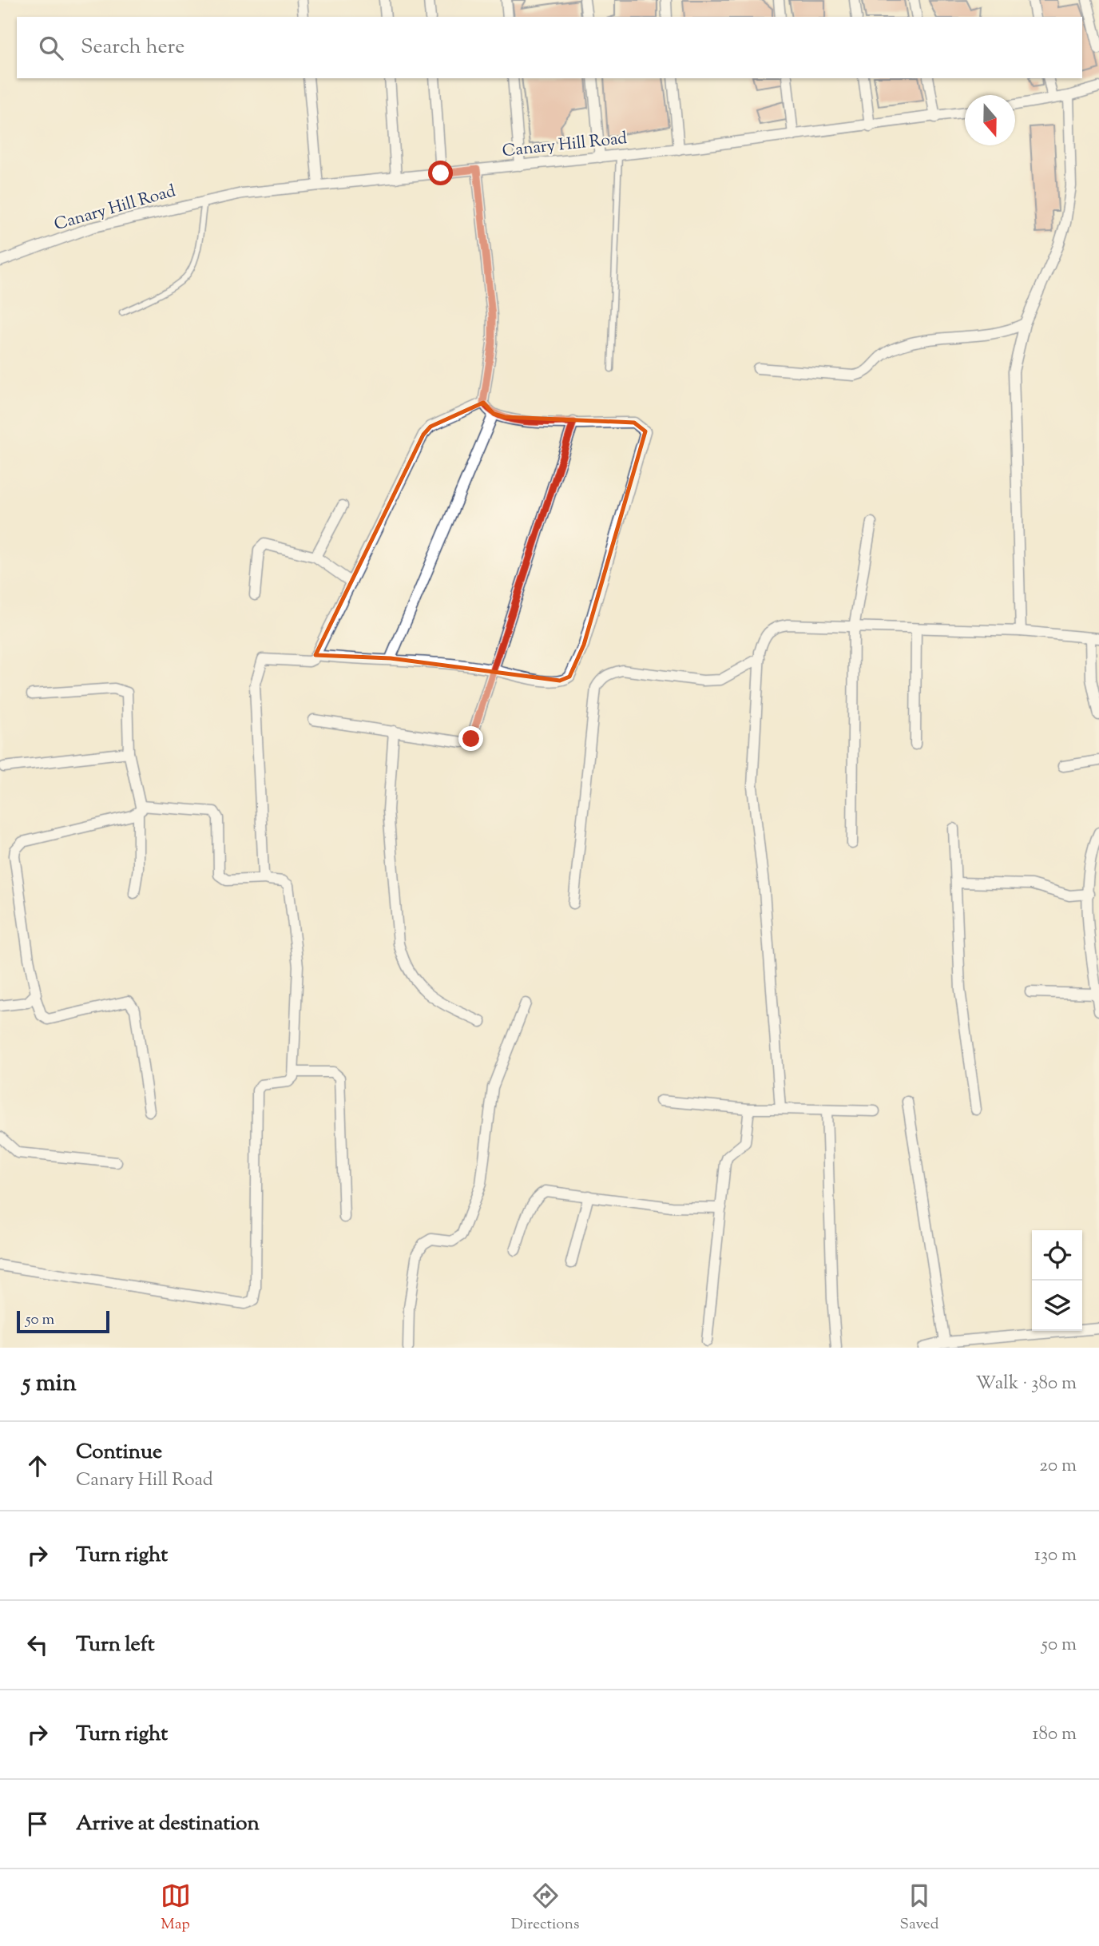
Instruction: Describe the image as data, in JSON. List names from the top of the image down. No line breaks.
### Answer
{"streets":{"street":["Canary Hill Road"]},"scale_bar":"50 m","north":"bottom","page":{"search":"Search here","scale":"50 m","heading":["5 min","Walk · 380 m"],"list":[["Continue","Canary Hill Road","20 m"],["Turn right","130 m"],["Turn left","50 m"],["Turn right","180 m"],"Arrive at destination"],"nav":["Map","Directions","Saved"]}}
